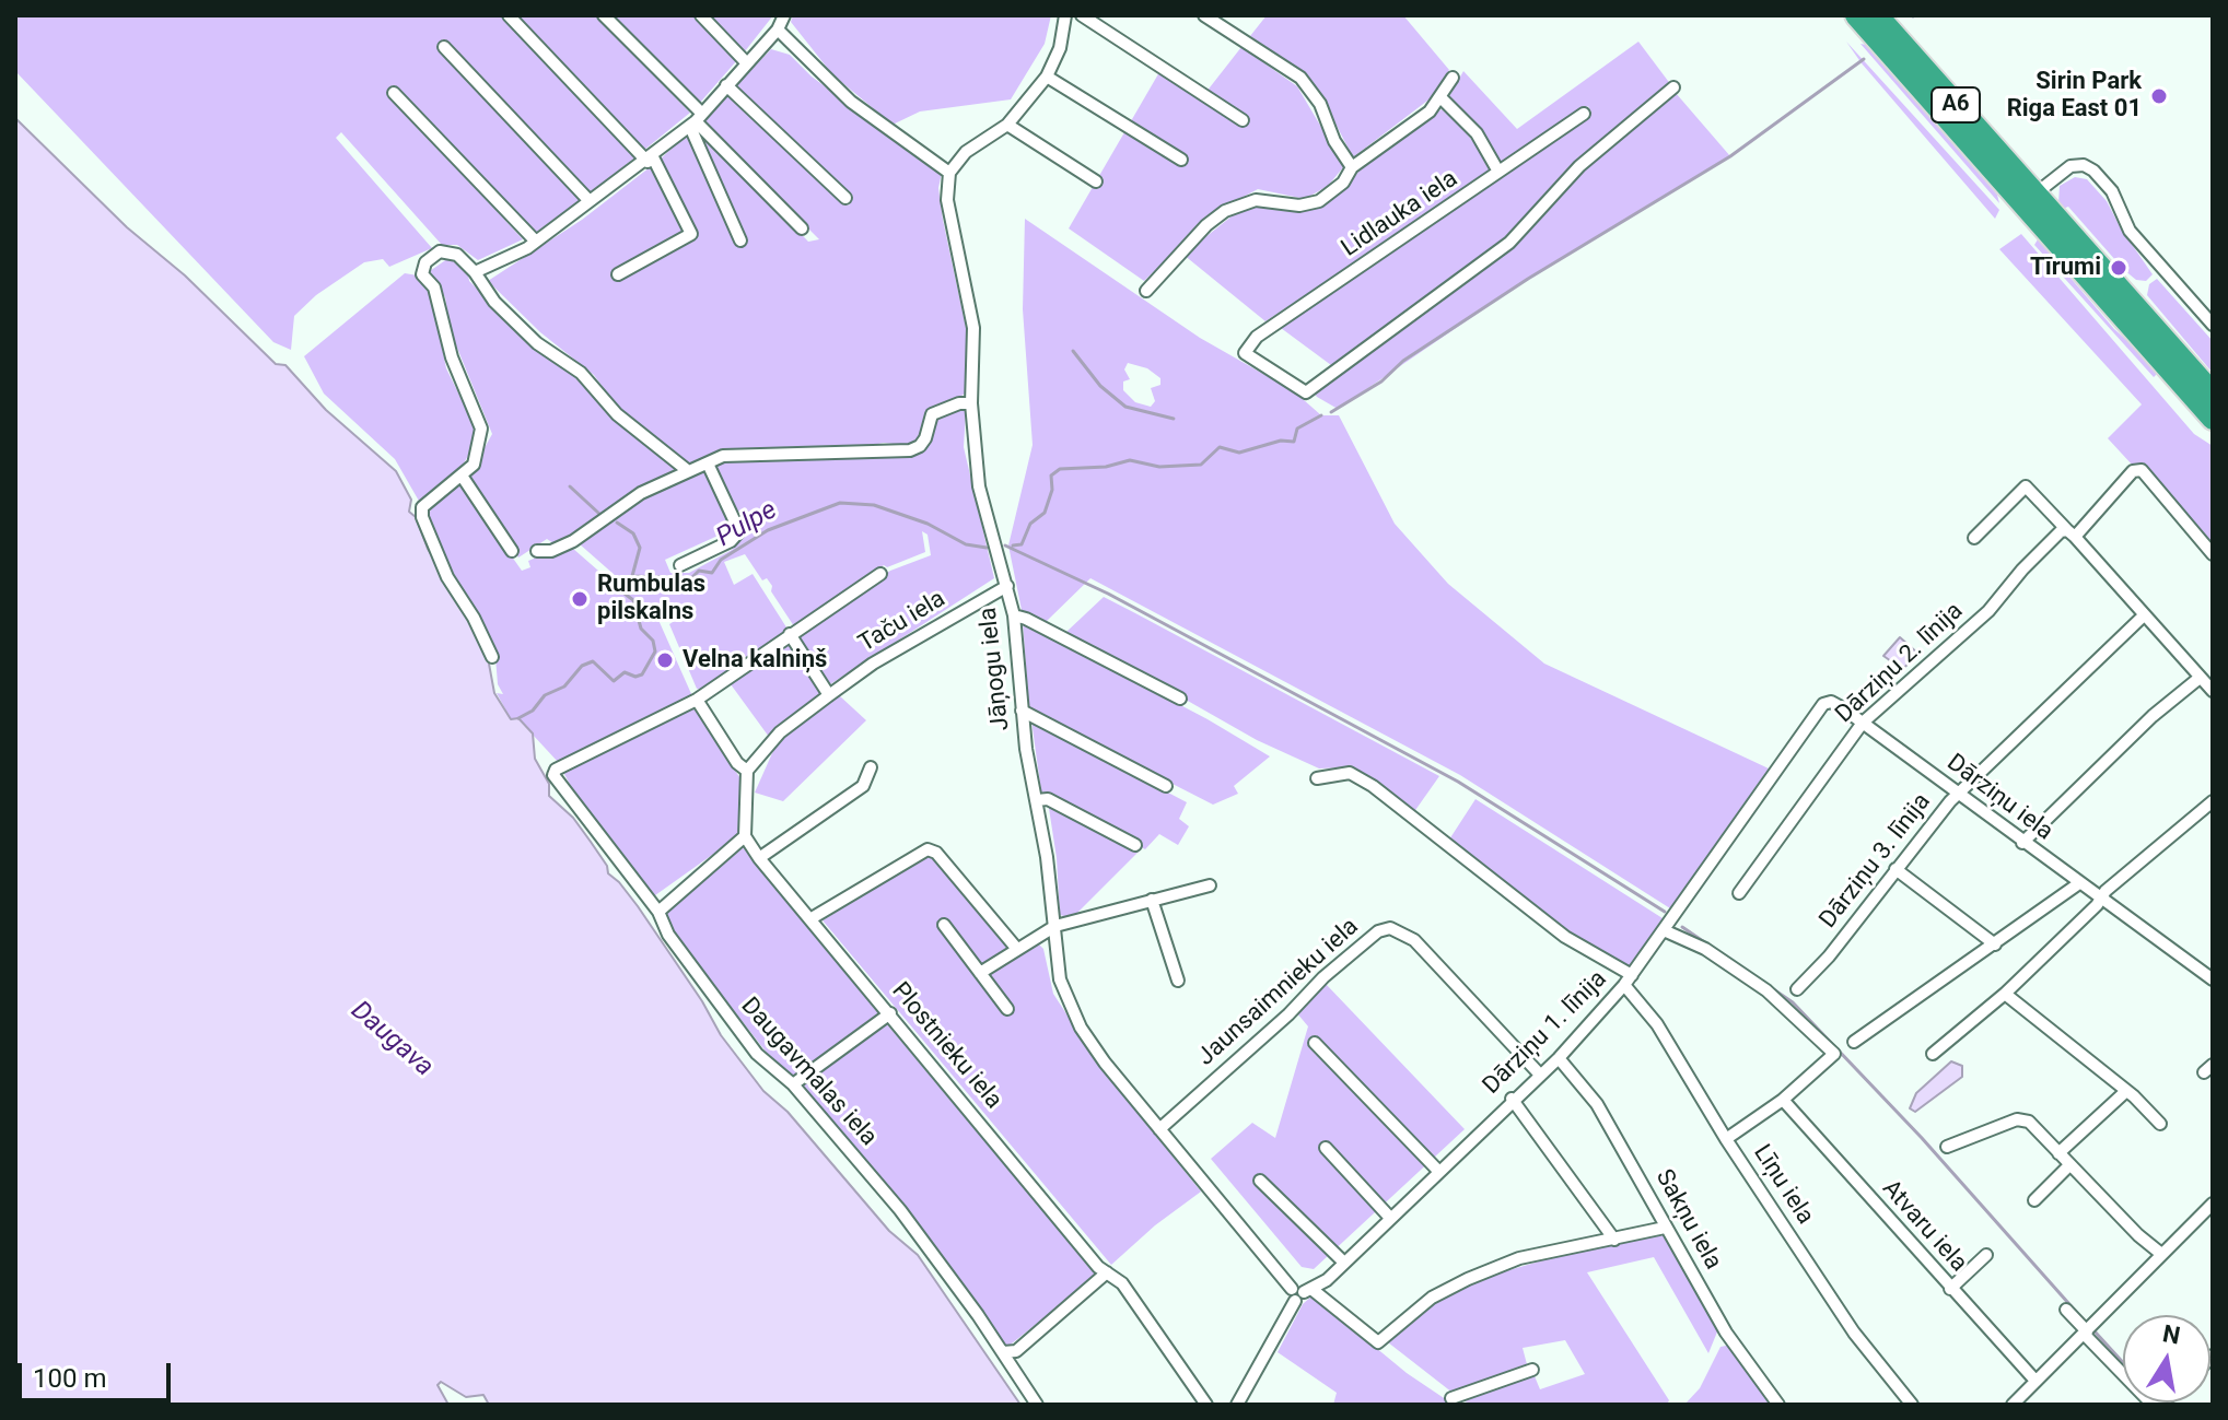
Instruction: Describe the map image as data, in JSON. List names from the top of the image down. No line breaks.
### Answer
{"streets":{"highway":["A6"],"street":["Lidlauka iela","Taču iela","Dārziņu 2. līnija","Jāņogu iela","Dārziņu iela","Dārziņu 3. līnija","Jaunsaimnieku iela","Dārziņu 1. līnija","Plostnieku iela","Daugavmalas iela","Līņu iela","Sakņu iela","Atvaru iela"]},"crossings":[["Taču iela","Jāņogu iela"],["Dārziņu 2. līnija","Dārziņu iela"],["Jāņogu iela","Jaunsaimnieku iela"],["Jāņogu iela","Dārziņu 1. līnija"],["Dārziņu iela","Dārziņu 3. līnija"],["Dārziņu iela","Dārziņu 1. līnija"],["Jaunsaimnieku iela","Dārziņu 1. līnija"],["Dārziņu 1. līnija","Līņu iela"],["Dārziņu 1. līnija","Sakņu iela"]],"water":["Pulpe","Daugava"],"places":["Sirin Park Riga East 01","Tīrumi","Rumbulas pilskalns","Velna kalniņš"],"scale_bar":"100 m","north":"top"}
